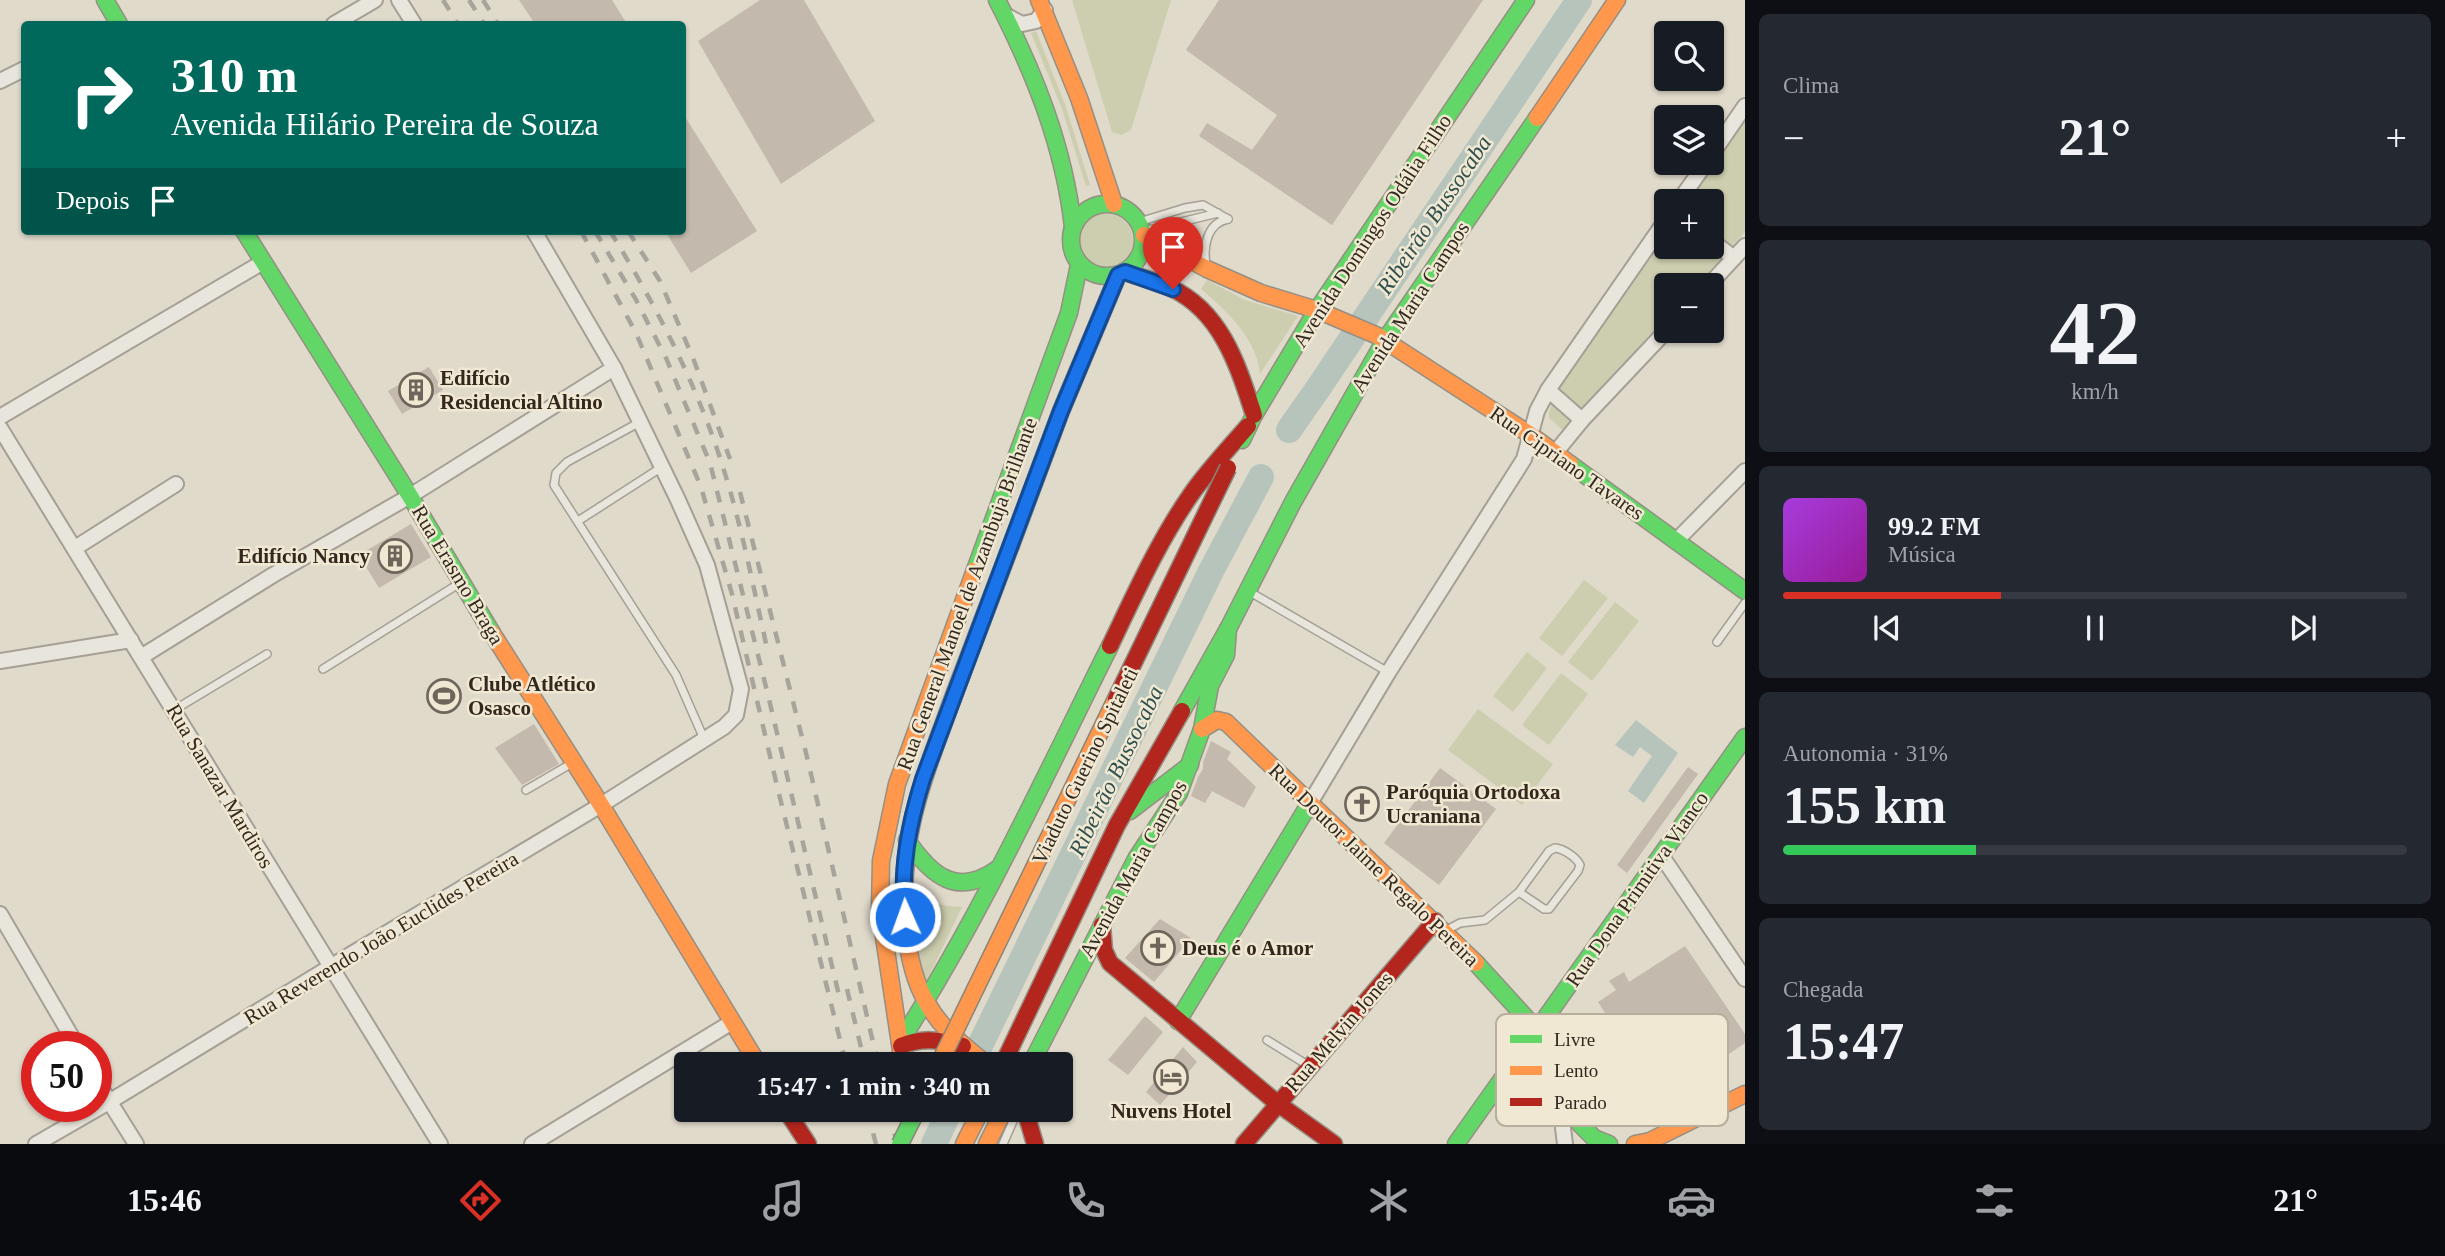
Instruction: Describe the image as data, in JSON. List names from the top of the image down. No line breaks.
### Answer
{"streets":{"main road":["Avenida Domingos Odália Filho","Avenida Maria Campos","Rua Cipriano Tavares","Rua Erasmo Braga","Rua General Manoel de Azambuja Brilhante","Viaduto Guerino Spitaleti","Rua Doutor Jaime Regalo Pereira","Rua Dona Primitiva Vianco","Rua Melvin Jones"],"street":["Rua Sanazar Mardiros","Rua Reverendo João Euclides Pereira"]},"crossings":[["Avenida Domingos Odália Filho","Rua Cipriano Tavares"],["Avenida Domingos Odália Filho","Viaduto Guerino Spitaleti"],["Avenida Maria Campos","Rua Cipriano Tavares"],["Avenida Maria Campos","Rua Doutor Jaime Regalo Pereira"],["Rua Cipriano Tavares","Rua General Manoel de Azambuja Brilhante"],["Rua Erasmo Braga","Rua Reverendo João Euclides Pereira"],["Rua Sanazar Mardiros","Rua Reverendo João Euclides Pereira"],["Rua Doutor Jaime Regalo Pereira","Rua Melvin Jones"]],"water":["Ribeirão Bussocaba"],"places":{"building":["Edifício Residencial Altino","Edifício Nancy"],"sports":["Clube Atlético Osasco"],"church":["Paróquia Ortodoxa Ucraniana","Deus é o Amor"],"hotel":["Nuvens Hotel"]},"legend":["Livre","Lento","Parado"],"page":{"tile":["Clima",["42","km/h"],["Autonomia · 31%","155 km"],["Chegada","15:47"]],"map_buttons":["+","−"],"turn":["310 m","Avenida Hilário Pereira de Souza"],"heat":["−","21°","+"],"then":"Depois","song":["99.2 FM","Música"],"limit":"50","trip":"15:47 · 1 min · 340 m","tabs":["15:46","21°"]}}
